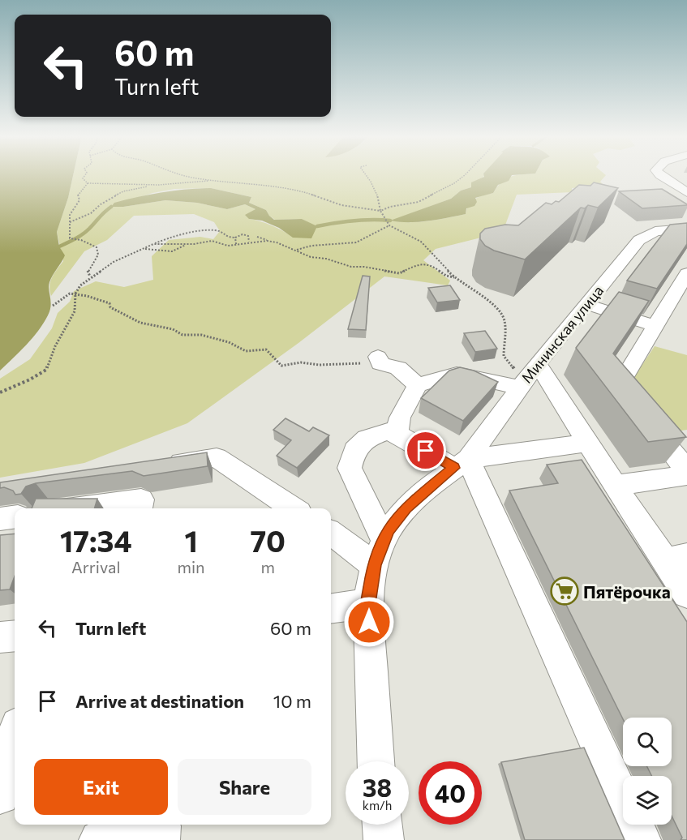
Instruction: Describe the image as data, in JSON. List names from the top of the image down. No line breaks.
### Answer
{"streets":{"street":["Мининская улица"]},"places":{"supermarket":["Пятёрочка"]},"page":{"turn":["60 m","Turn left"],"eta":["17:34","Arrival","1","min","70","m"],"list":[{"name":"Turn left","value":"60 m"},{"name":"Arrive at destination","value":"10 m"}],"buttons":["Exit","Share"],"speed":"38 km/h","limit":"40"}}
